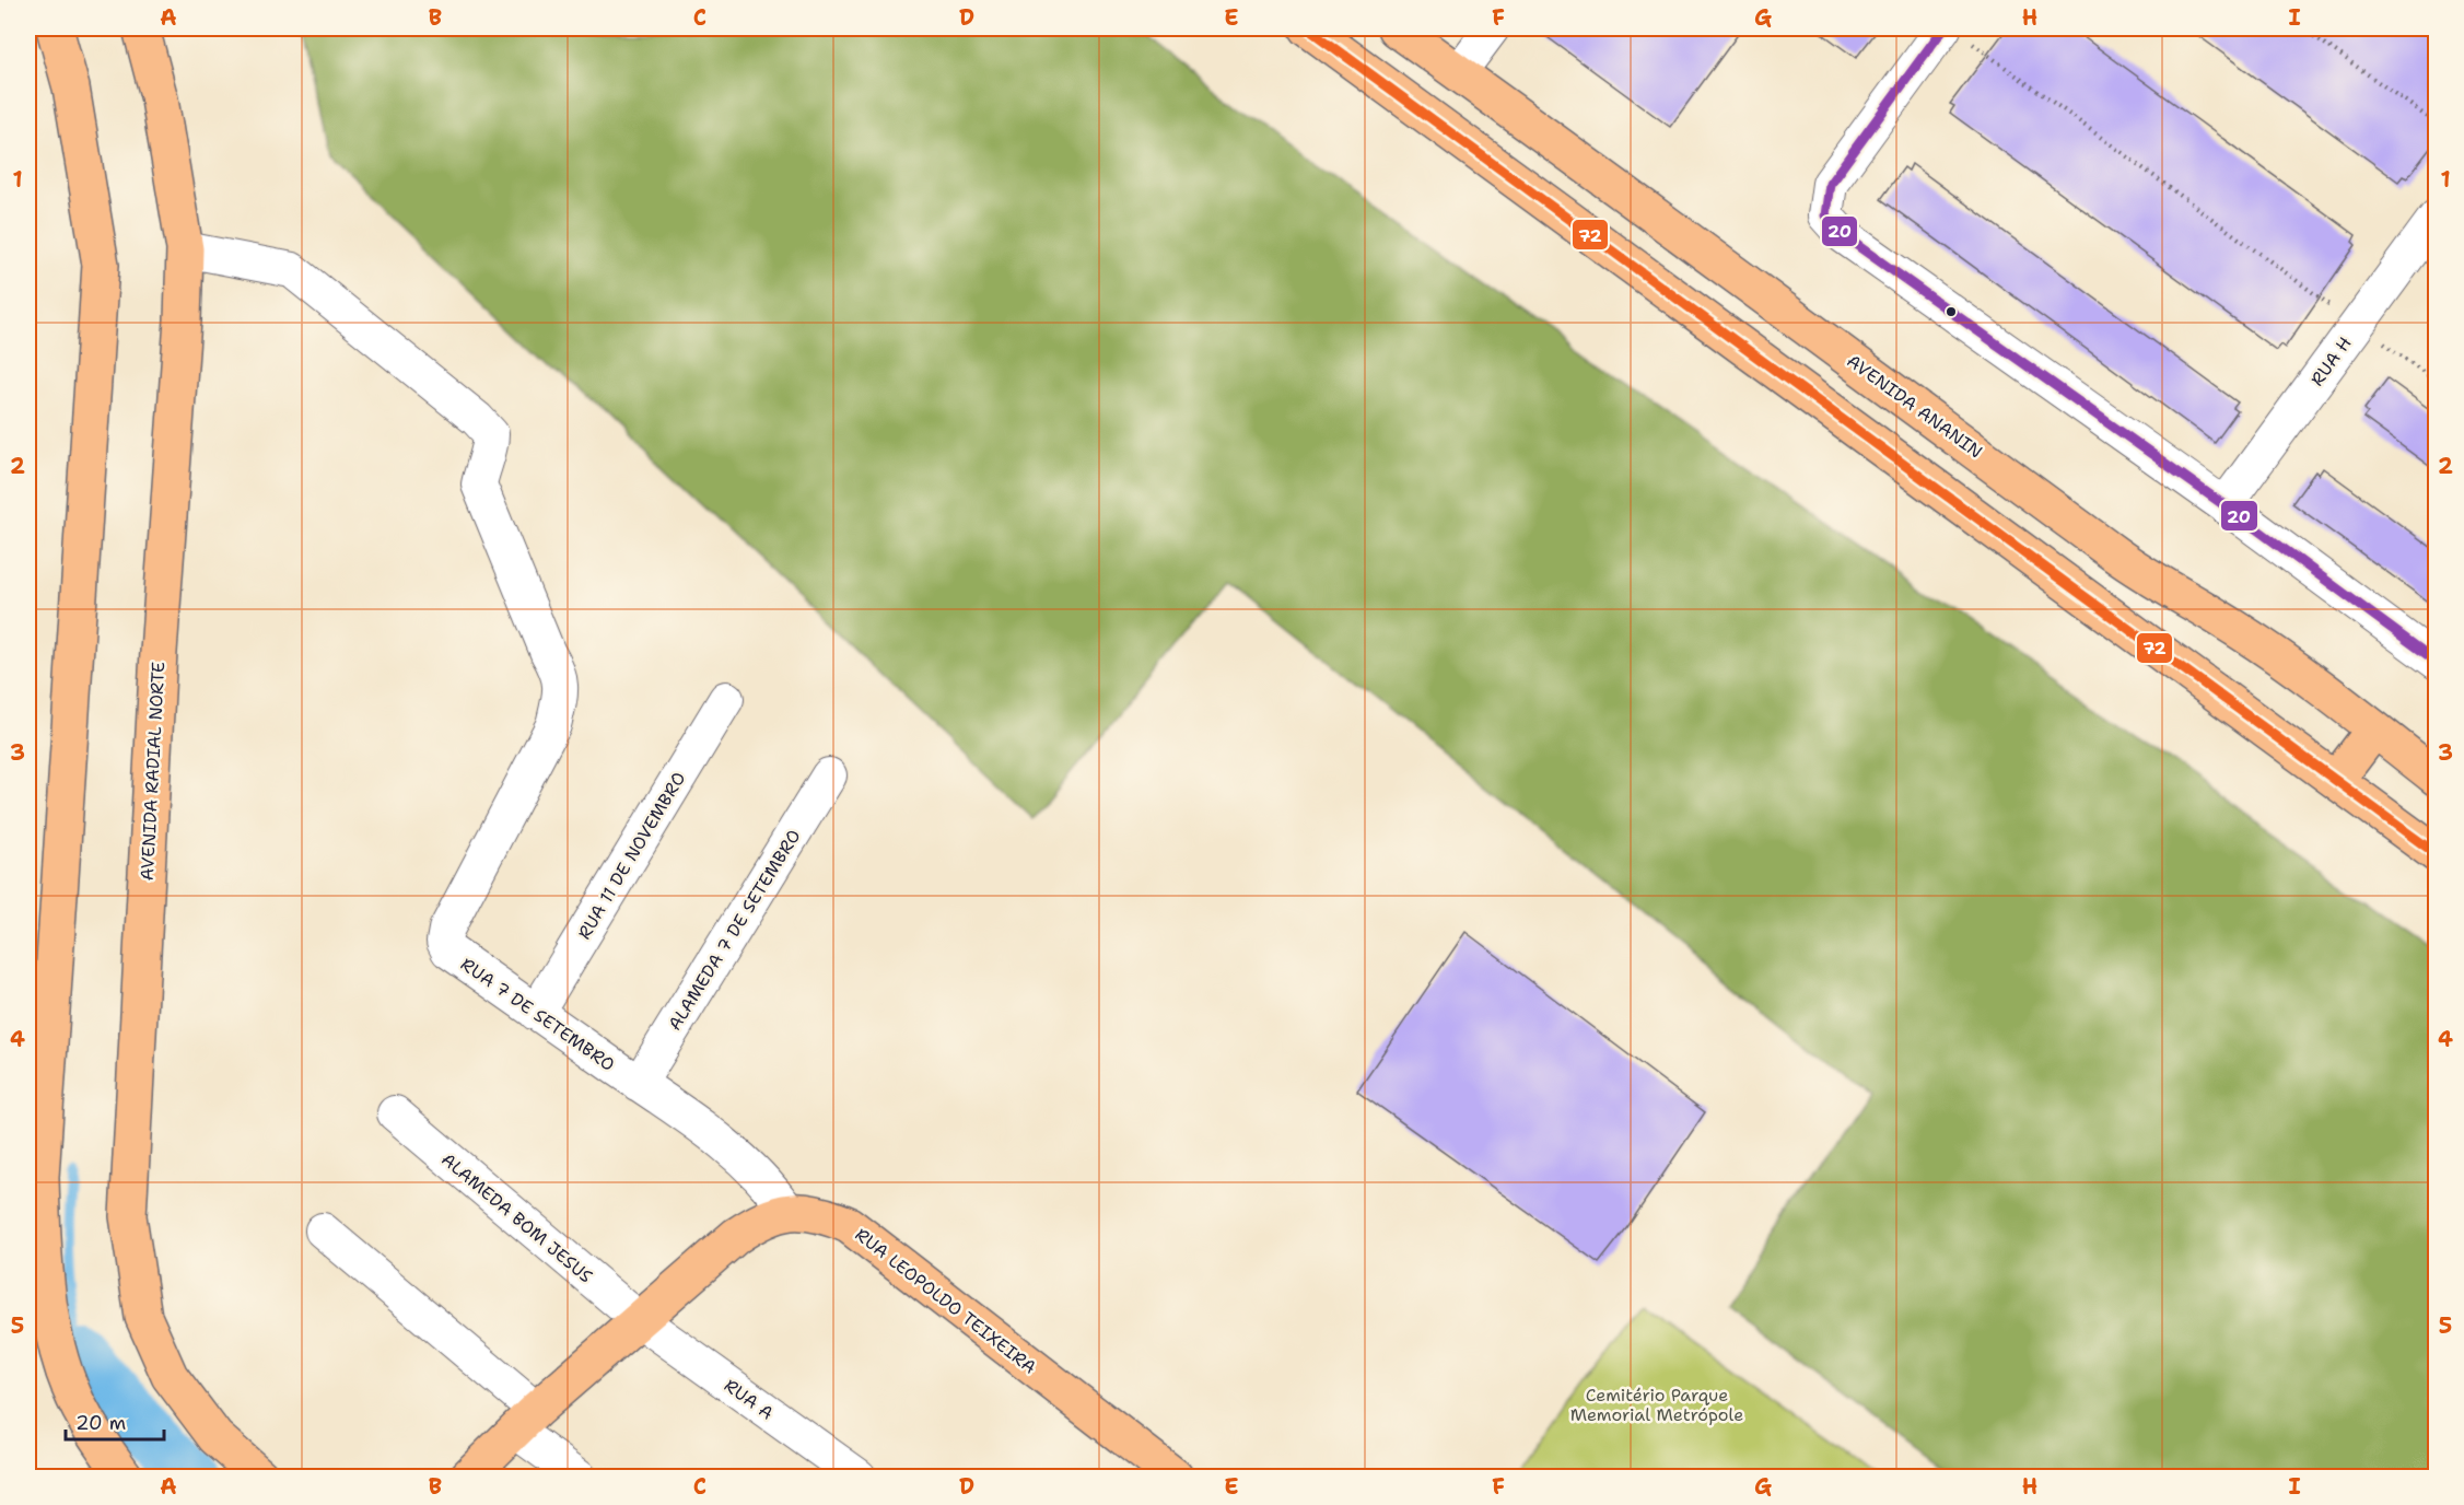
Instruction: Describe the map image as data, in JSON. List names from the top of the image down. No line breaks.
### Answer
{"streets":{"main road":["AVENIDA ANANIN","AVENIDA RADIAL NORTE","RUA LEOPOLDO TEIXEIRA"],"street":["RUA H","RUA 11 DE NOVEMBRO","ALAMEDA 7 DE SETEMBRO","RUA 7 DE SETEMBRO","ALAMEDA BOM JESUS","RUA A"]},"crossings":[["AVENIDA RADIAL NORTE","RUA 7 DE SETEMBRO"],["RUA 11 DE NOVEMBRO","RUA 7 DE SETEMBRO"],["ALAMEDA 7 DE SETEMBRO","RUA 7 DE SETEMBRO"],["RUA 7 DE SETEMBRO","RUA LEOPOLDO TEIXEIRA"],["ALAMEDA BOM JESUS","RUA LEOPOLDO TEIXEIRA"],["ALAMEDA BOM JESUS","RUA A"],["RUA LEOPOLDO TEIXEIRA","RUA A"]],"parks":["Cemitério Parque Memorial Metrópole"],"lines":["transit line 72","transit line 20"],"scale_bar":"20 m","grid":{"columns":["A","B","C","D","E","F","G","H","I"],"rows":["1","2","3","4","5"]}}
